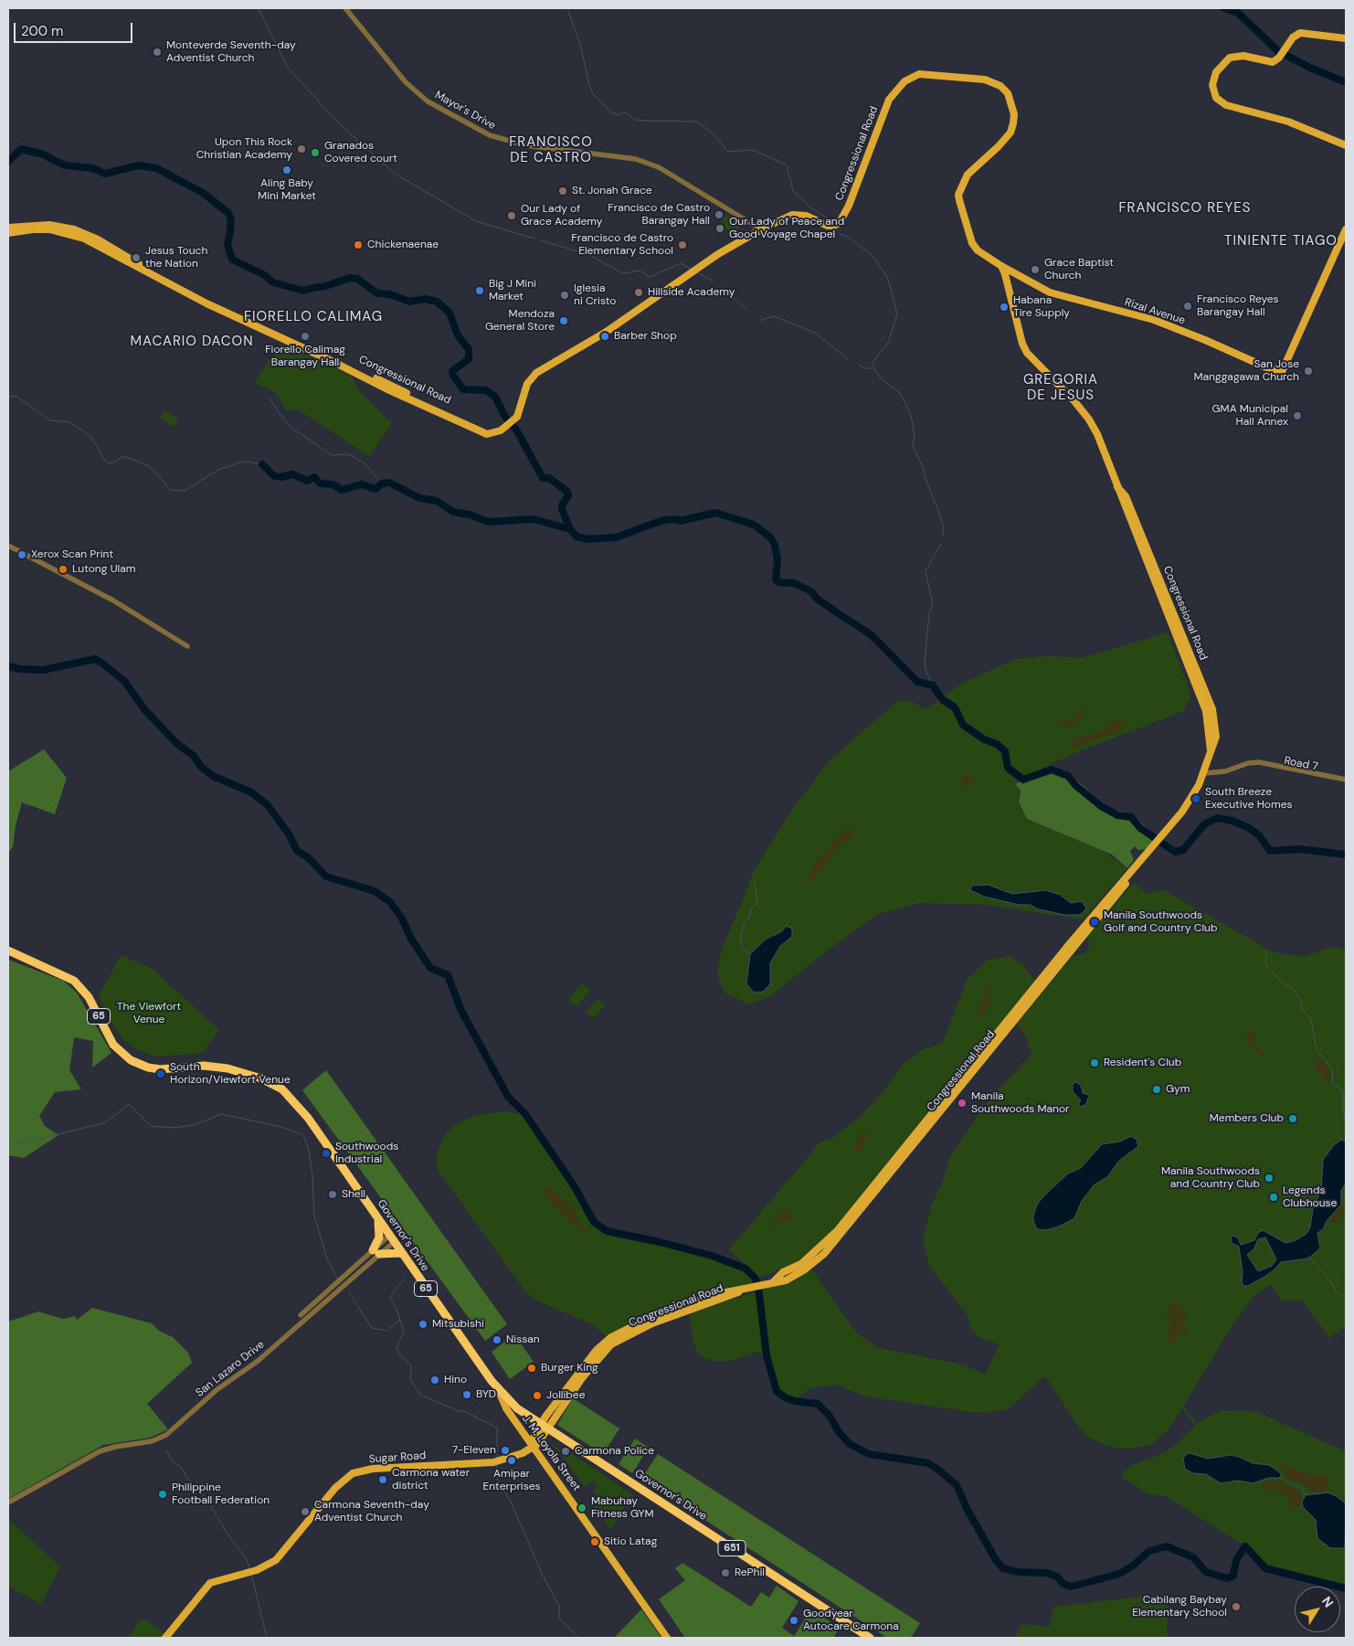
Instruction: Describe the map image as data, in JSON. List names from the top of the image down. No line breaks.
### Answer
{"streets":{"highway":["65","Governor's Drive","651"],"main road":["Congressional Road","Rizal Avenue","J. M. Loyola Street","Sugar Road"],"street":["Mayor's Drive","Road 7","San Lazaro Drive"]},"crossings":[["Mayor's Drive","Congressional Road"],["Congressional Road","Rizal Avenue"],["Congressional Road","Road 7"],["Congressional Road","Governor's Drive"],["Congressional Road","Sugar Road"],["Governor's Drive","San Lazaro Drive"],["Governor's Drive","J. M. Loyola Street"],["Governor's Drive","Sugar Road"],["J. M. Loyola Street","Sugar Road"]],"districts":["FRANCISCO DE CASTRO","FRANCISCO REYES","TINIENTE TIAGO","FIORELLO CALIMAG","MACARIO DACON","GREGORIA DE JESUS"],"parks":["The Viewfort Venue"],"places":["Monteverde Seventh-day Adventist Church","Upon This Rock Christian Academy","Granados Covered court","Aling Baby Mini Market","St. Jonah Grace","Francisco de Castro Barangay Hall","Our Lady of Grace Academy","Our Lady of Peace and Good Voyage Chapel","Chickenaenae","Francisco de Castro Elementary School","Jesus Touch the Nation","Grace Baptist Church","Big J Mini Market","Hillside Academy","Iglesia ni Cristo","Francisco Reyes Barangay Hall","Habana Tire Supply","Mendoza General Store","Fiorello Calimag Barangay Hall","Barber Shop","San Jose Manggagawa Church","GMA Municipal Hall Annex","Xerox Scan Print","Lutong Ulam","South Breeze Executive Homes","Manila Southwoods Golf and Country Club","Resident's Club","South Horizon/Viewfort Venue","Gym","Manila Southwoods Manor","Members Club","Southwoods Industrial","Manila Southwoods and Country Club","Shell","Legends Clubhouse","Mitsubishi","Nissan","Burger King","Hino","BYD","Jollibee","7-Eleven","Carmona Police","Amipar Enterprises","Carmona water district","Philippine Football Federation","Mabuhay Fitness GYM","Carmona Seventh-day Adventist Church","Sitio Latag","RePhil","Cabilang Baybay Elementary School","Goodyear Autocare Carmona"],"scale_bar":"200 m","north":"top right"}
